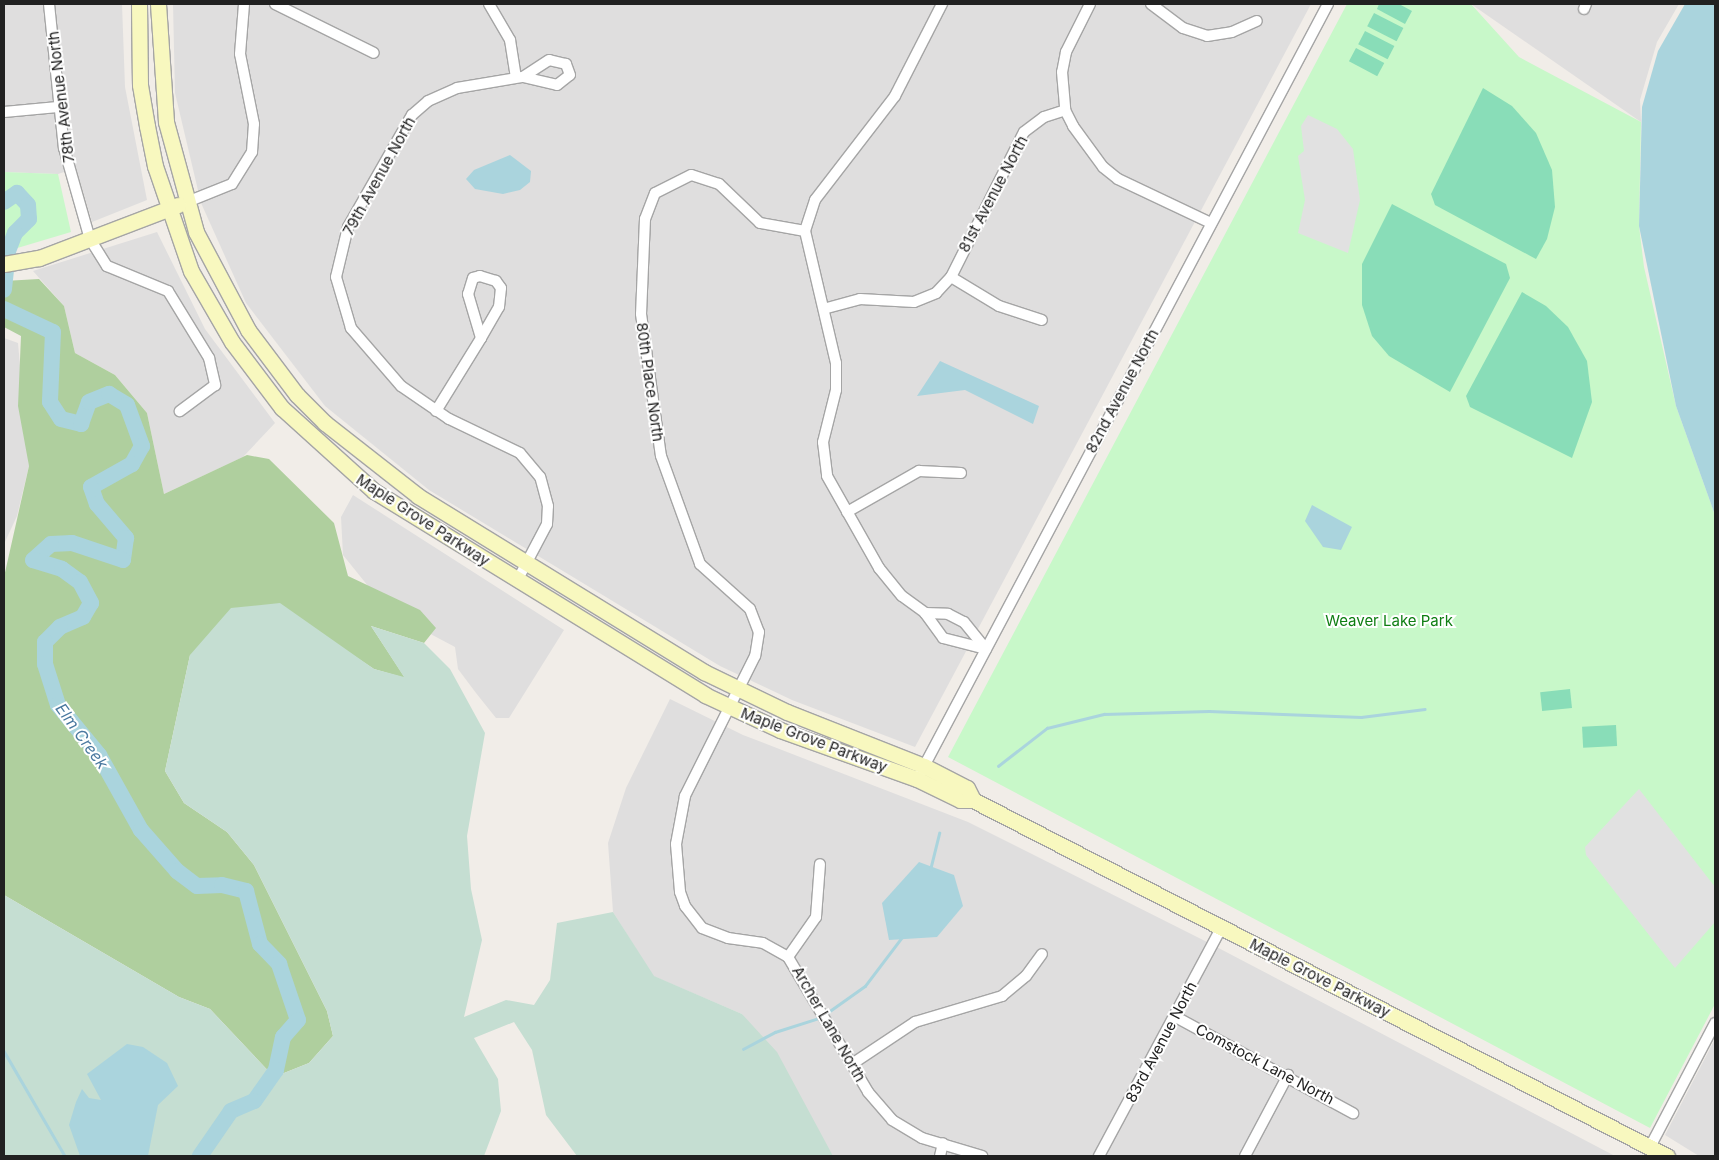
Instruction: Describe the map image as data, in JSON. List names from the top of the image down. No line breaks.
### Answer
{"streets":{"main road":["Maple Grove Parkway"],"street":["78th Avenue North","79th Avenue North","81st Avenue North","80th Place North","82nd Avenue North","Archer Lane North","83rd Avenue North","Comstock Lane North"]},"crossings":[["80th Place North","Maple Grove Parkway"],["80th Place North","Archer Lane North"],["82nd Avenue North","Maple Grove Parkway"],["Maple Grove Parkway","Archer Lane North"],["Maple Grove Parkway","83rd Avenue North"],["83rd Avenue North","Comstock Lane North"]],"water":["Elm Creek"],"parks":["Weaver Lake Park"]}
